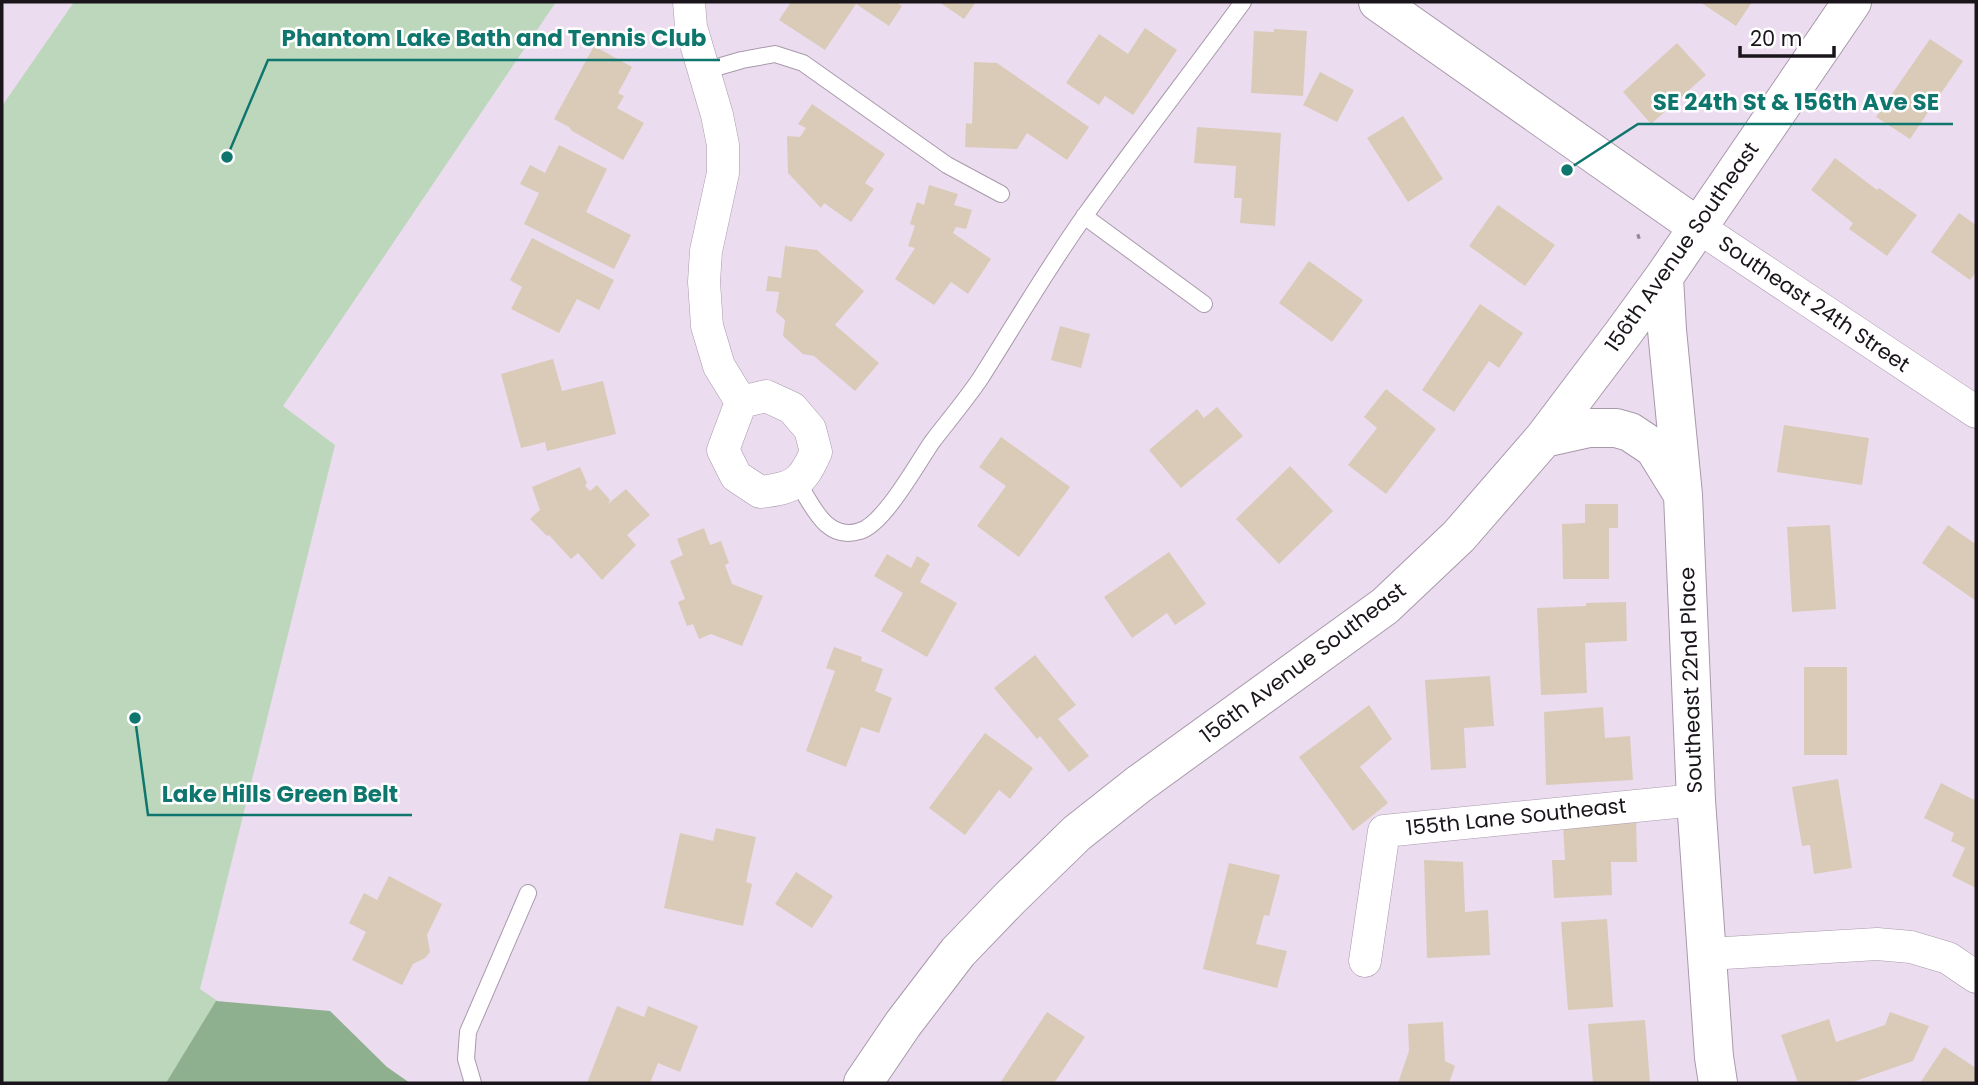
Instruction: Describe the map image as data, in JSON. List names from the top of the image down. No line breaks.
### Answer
{"streets":{"street":["156th Avenue Southeast","Southeast 24th Street","Southeast 22nd Place","155th Lane Southeast"]},"crossings":[["156th Avenue Southeast","Southeast 24th Street"],["156th Avenue Southeast","Southeast 22nd Place"],["Southeast 22nd Place","155th Lane Southeast"]],"places":["Phantom Lake Bath and Tennis Club","SE 24th St & 156th Ave SE","Lake Hills Green Belt"],"scale_bar":"20 m"}
